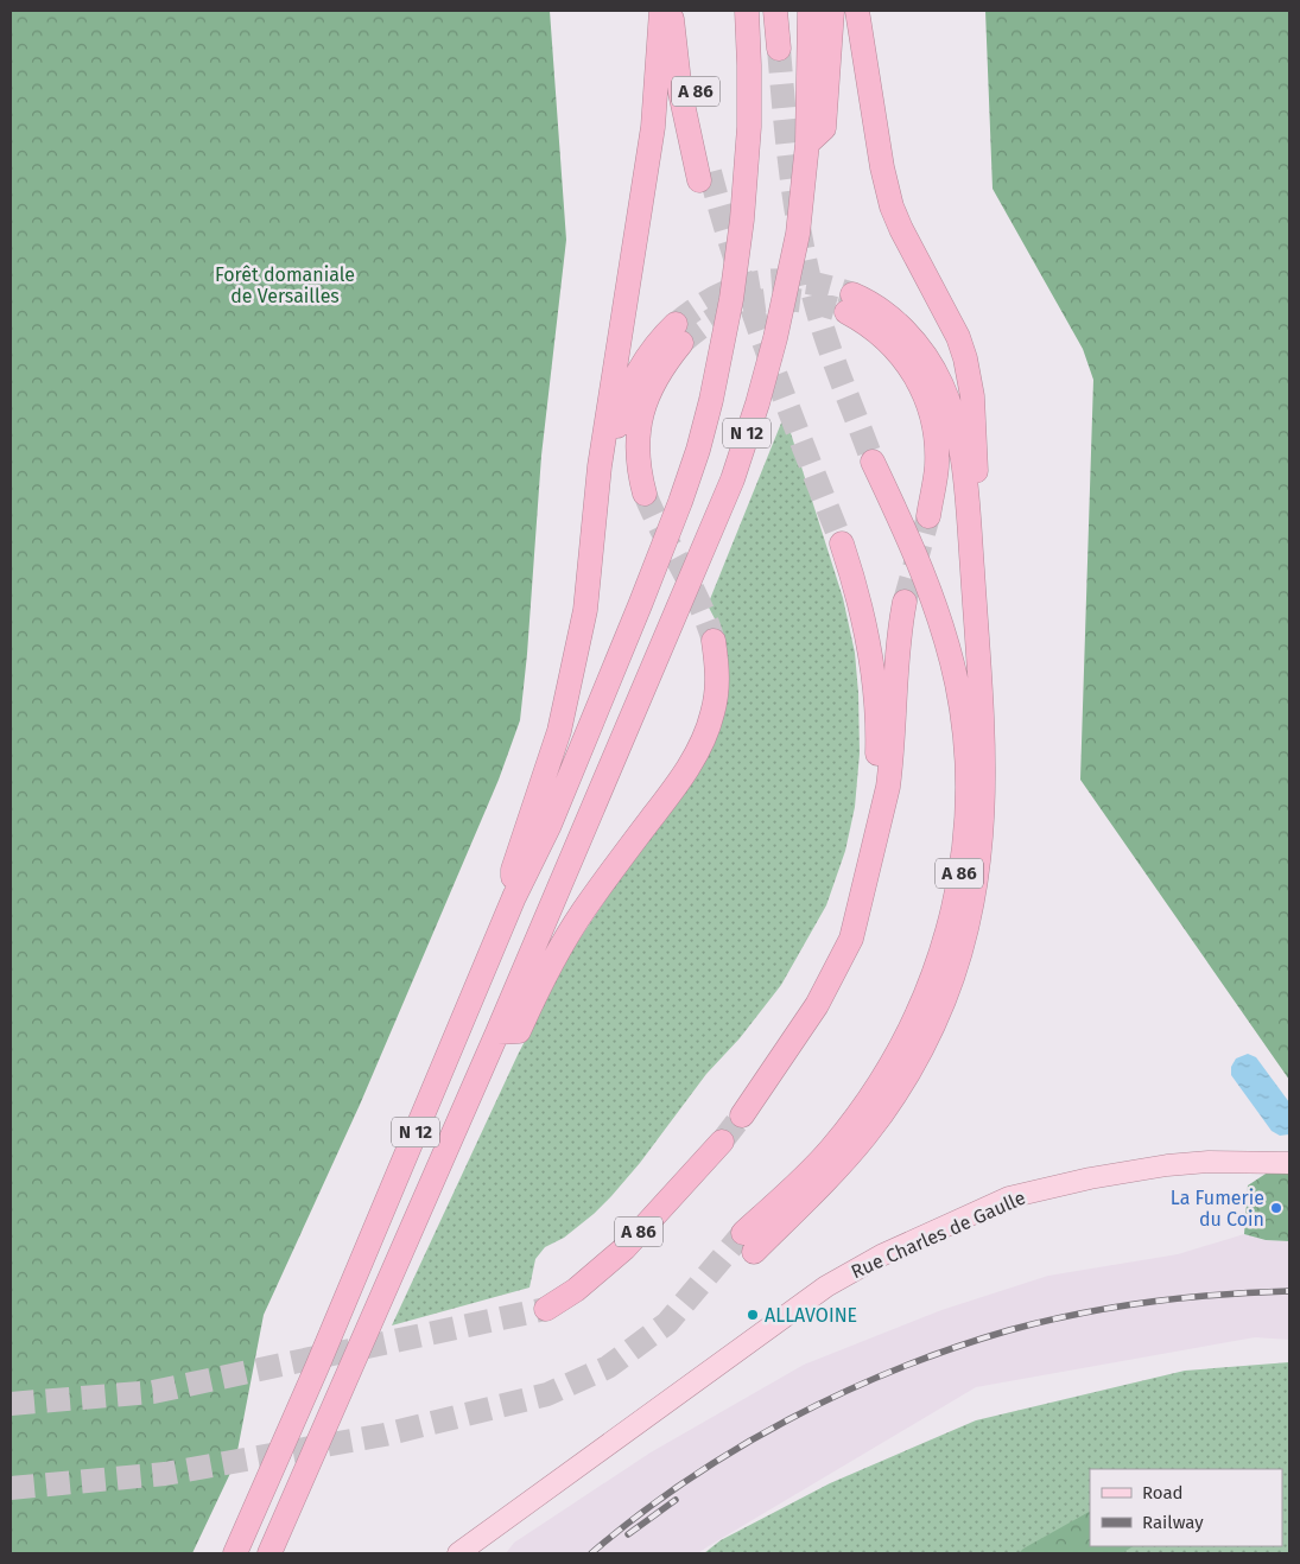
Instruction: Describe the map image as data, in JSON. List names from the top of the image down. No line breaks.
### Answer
{"streets":{"highway":["A 86","N 12"],"main road":["Rue Charles de Gaulle"]},"parks":["Forêt domaniale de Versailles"],"places":["La Fumerie du Coin","ALLAVOINE"],"legend":["Road","Railway"]}
